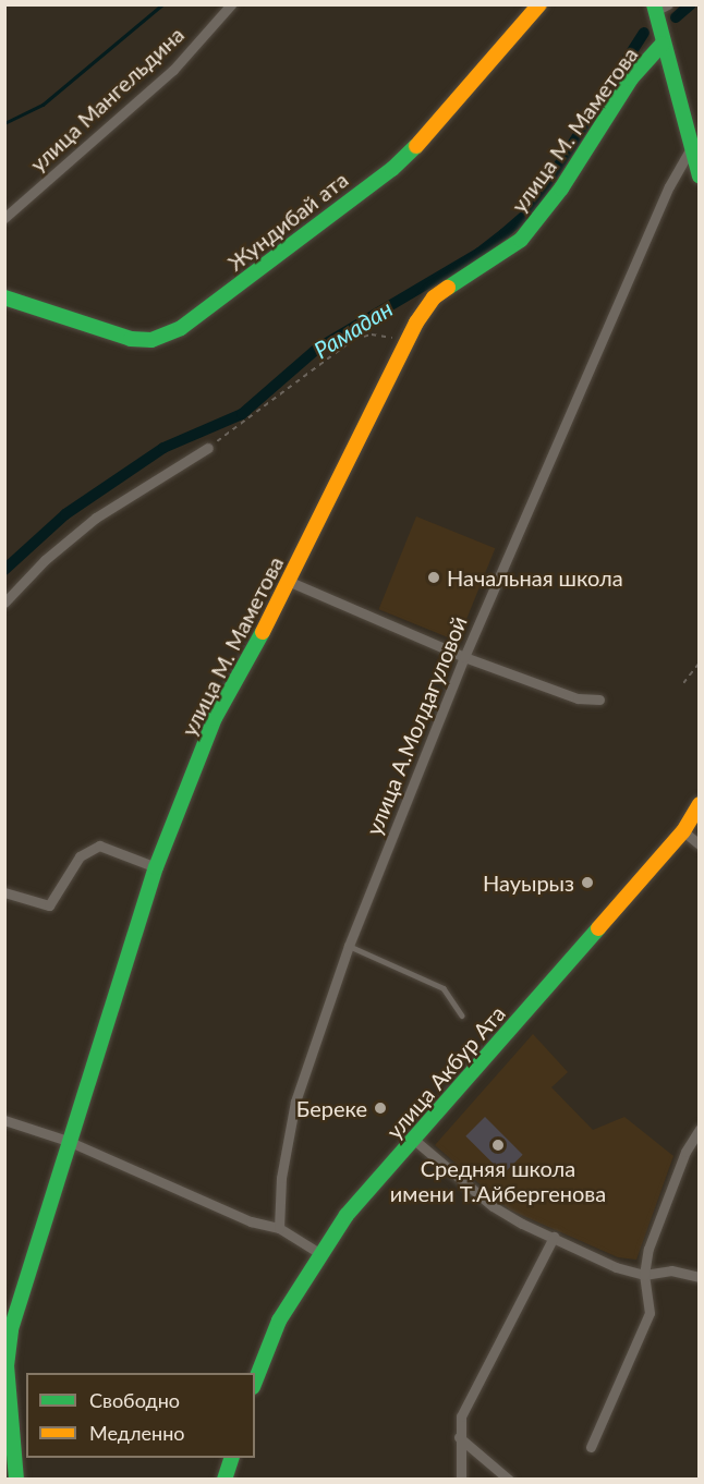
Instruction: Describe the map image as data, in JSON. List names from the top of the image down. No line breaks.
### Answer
{"streets":{"street":["улица Мангельдина","улица М. Маметова","Жундибай ата","улица А.Молдагуловой","улица Акбур Ата"]},"water":["Рамадан"],"places":["Начальная школа","Науырыз","Береке","Средняя школа имени Т.Айбергенова"],"legend":["Свободно","Медленно"]}
